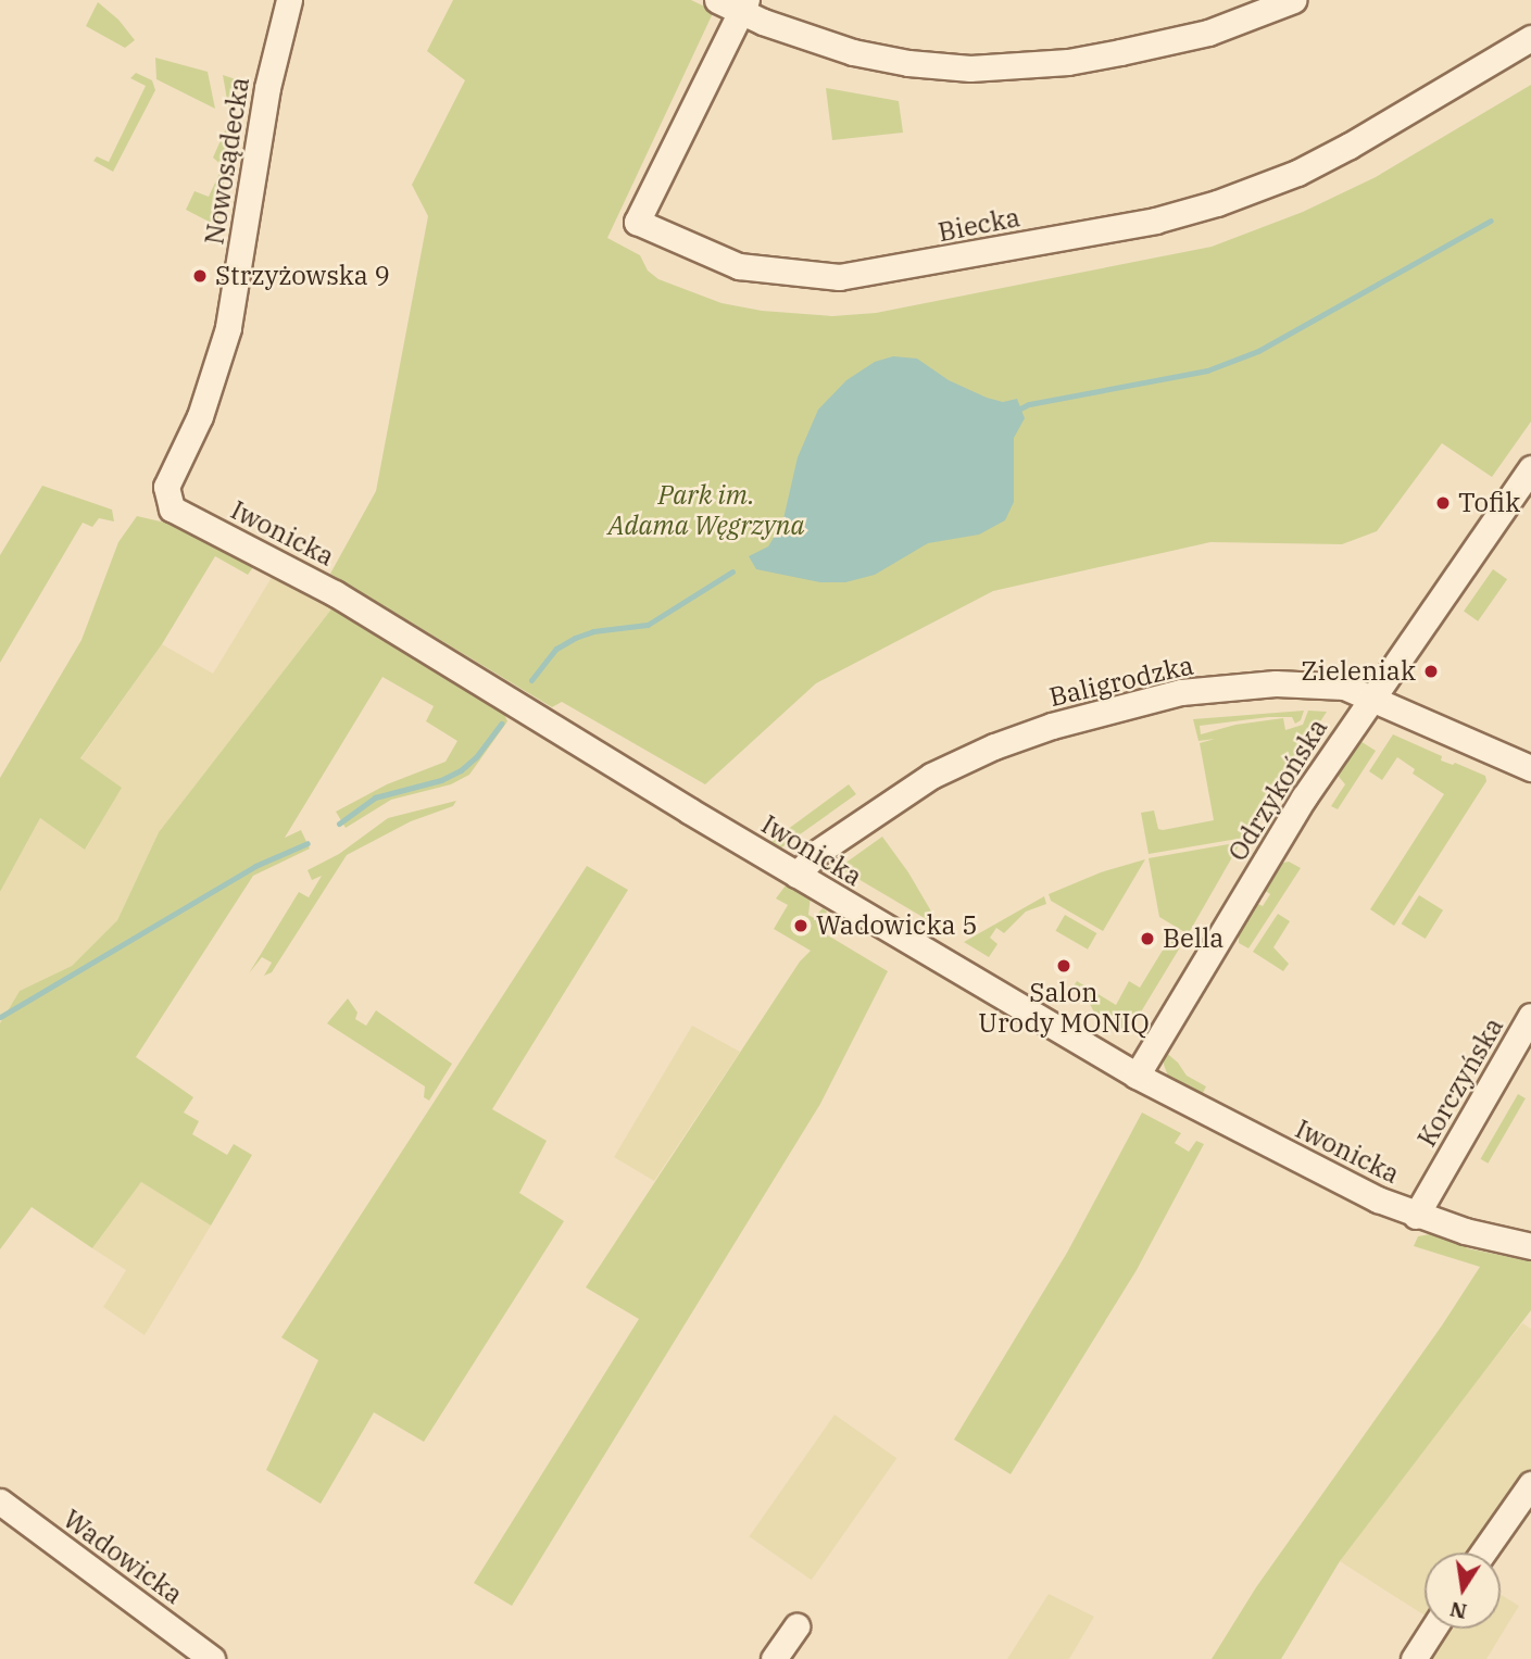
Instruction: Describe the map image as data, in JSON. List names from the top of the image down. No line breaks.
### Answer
{"streets":{"street":["Nowosądecka","Biecka","Iwonicka","Baligrodzka","Odrzykońska","Korczyńska","Wadowicka"]},"crossings":[["Nowosądecka","Iwonicka"],["Iwonicka","Baligrodzka"],["Iwonicka","Odrzykońska"],["Iwonicka","Korczyńska"],["Baligrodzka","Odrzykońska"]],"parks":["Park im. Adama Węgrzyna"],"places":["Strzyżowska 9","Tofik","Zieleniak","Wadowicka 5","Bella","Salon Urody MONIQ"],"north":"bottom"}
